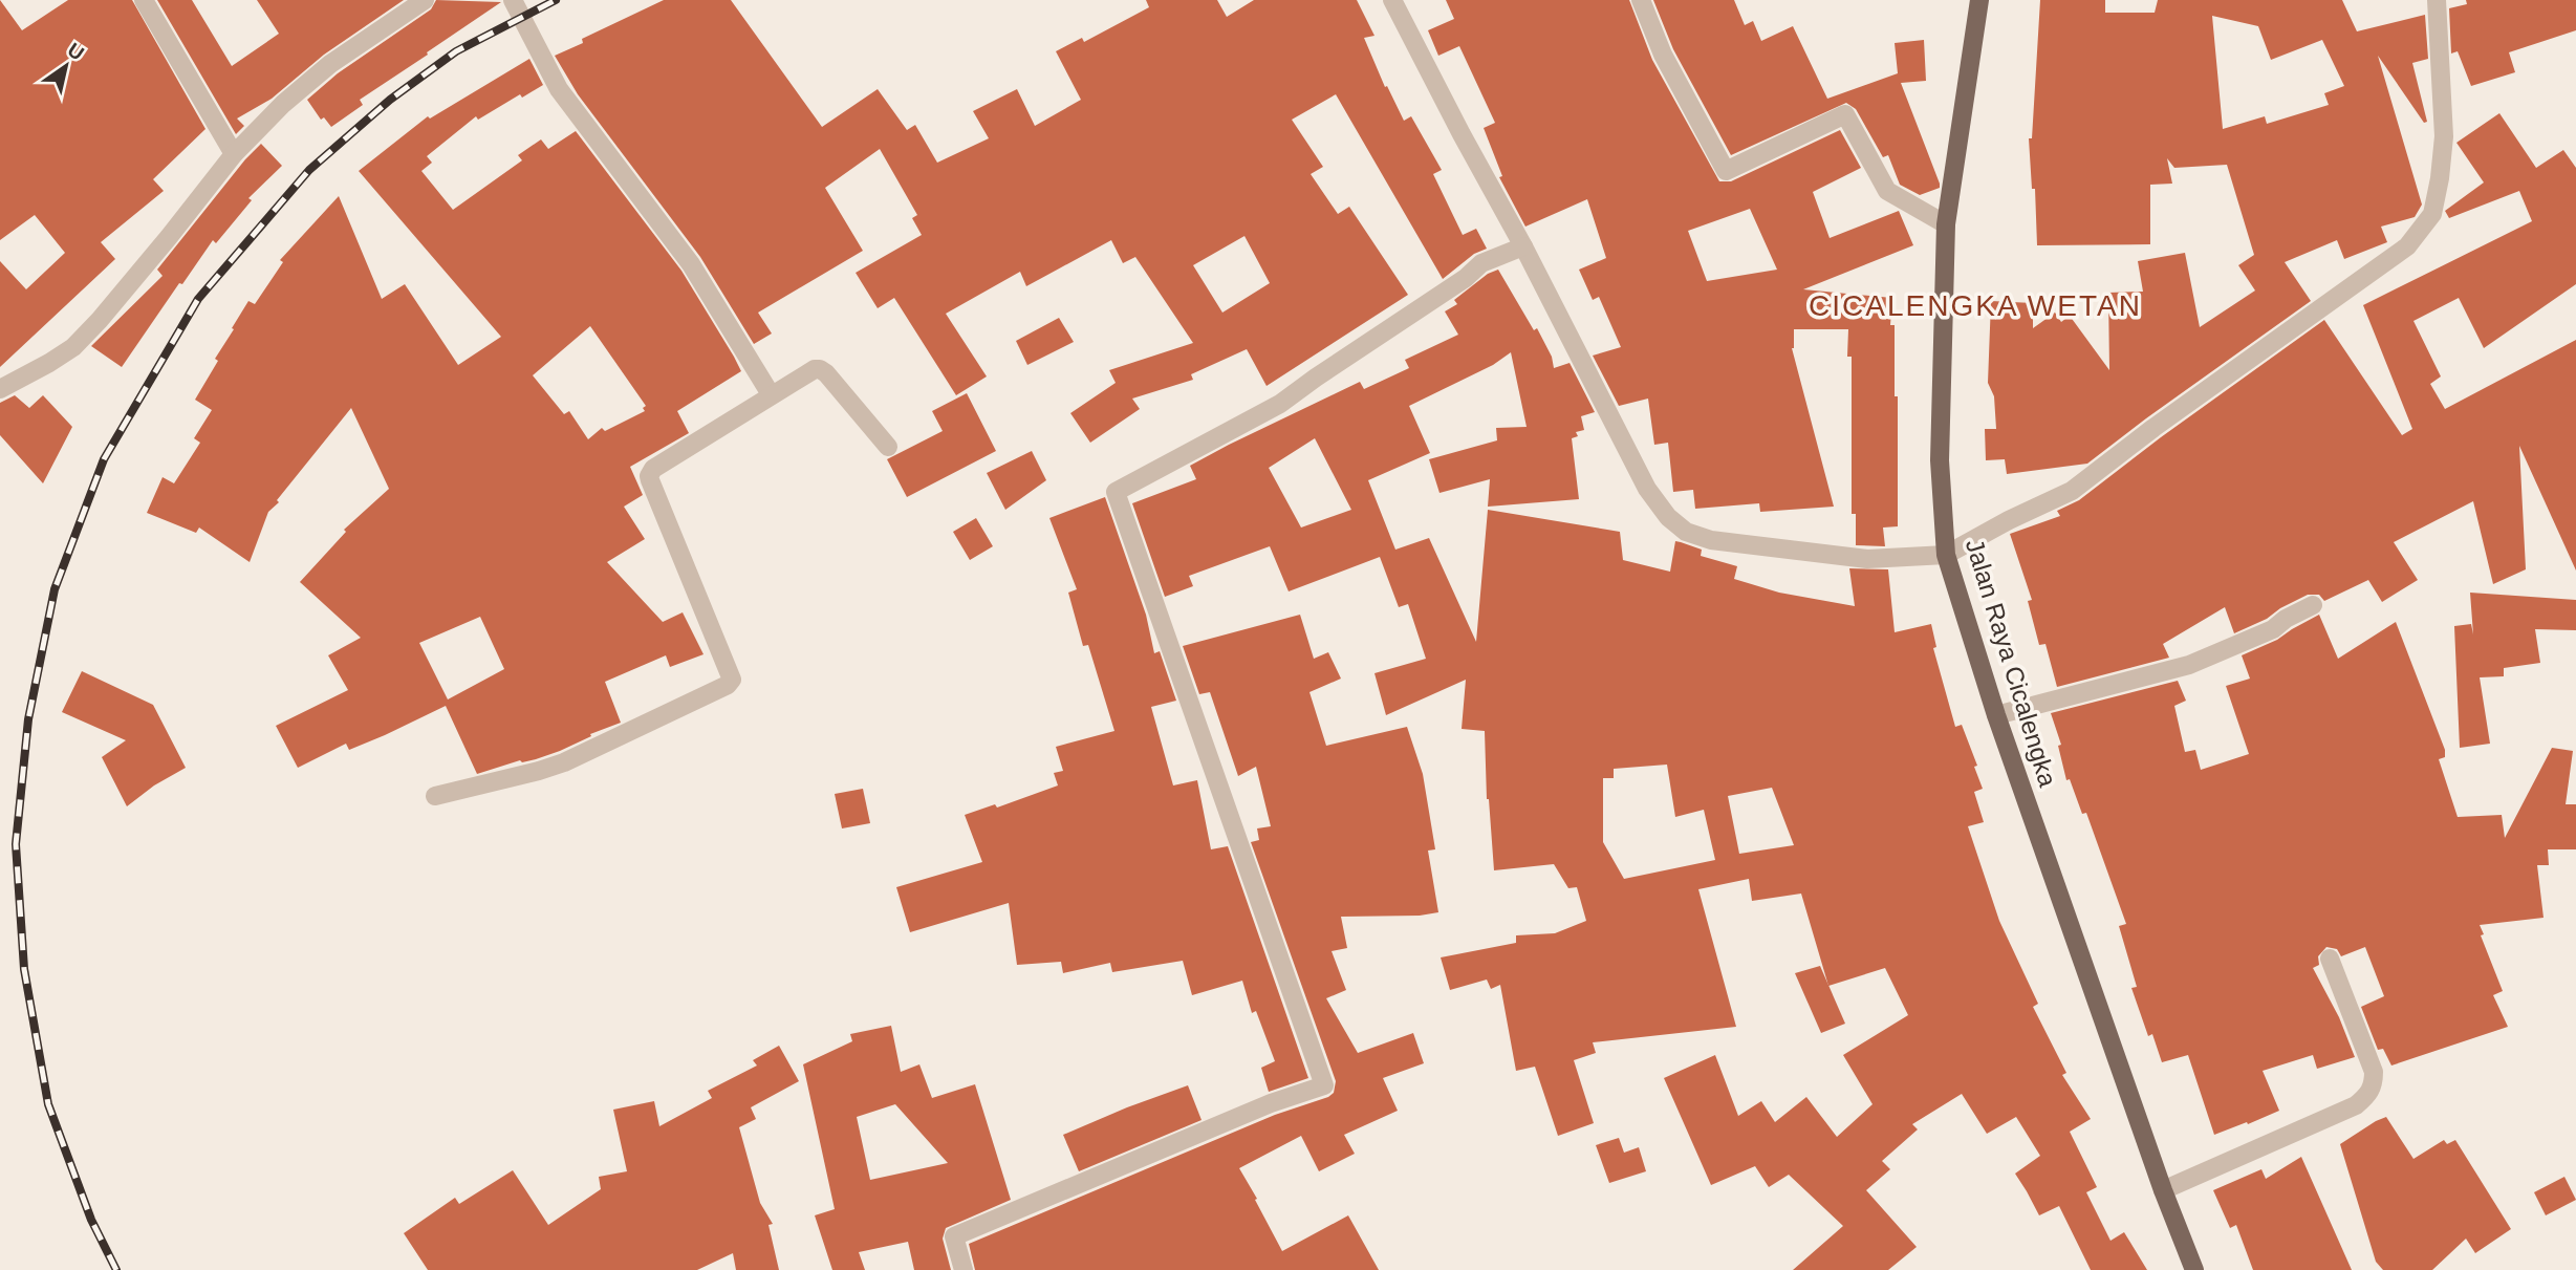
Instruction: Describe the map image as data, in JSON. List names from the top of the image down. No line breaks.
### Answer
{"streets":{"main road":["Jalan Raya Cicalengka"]},"districts":["CICALENGKA WETAN"],"north":"top right"}
